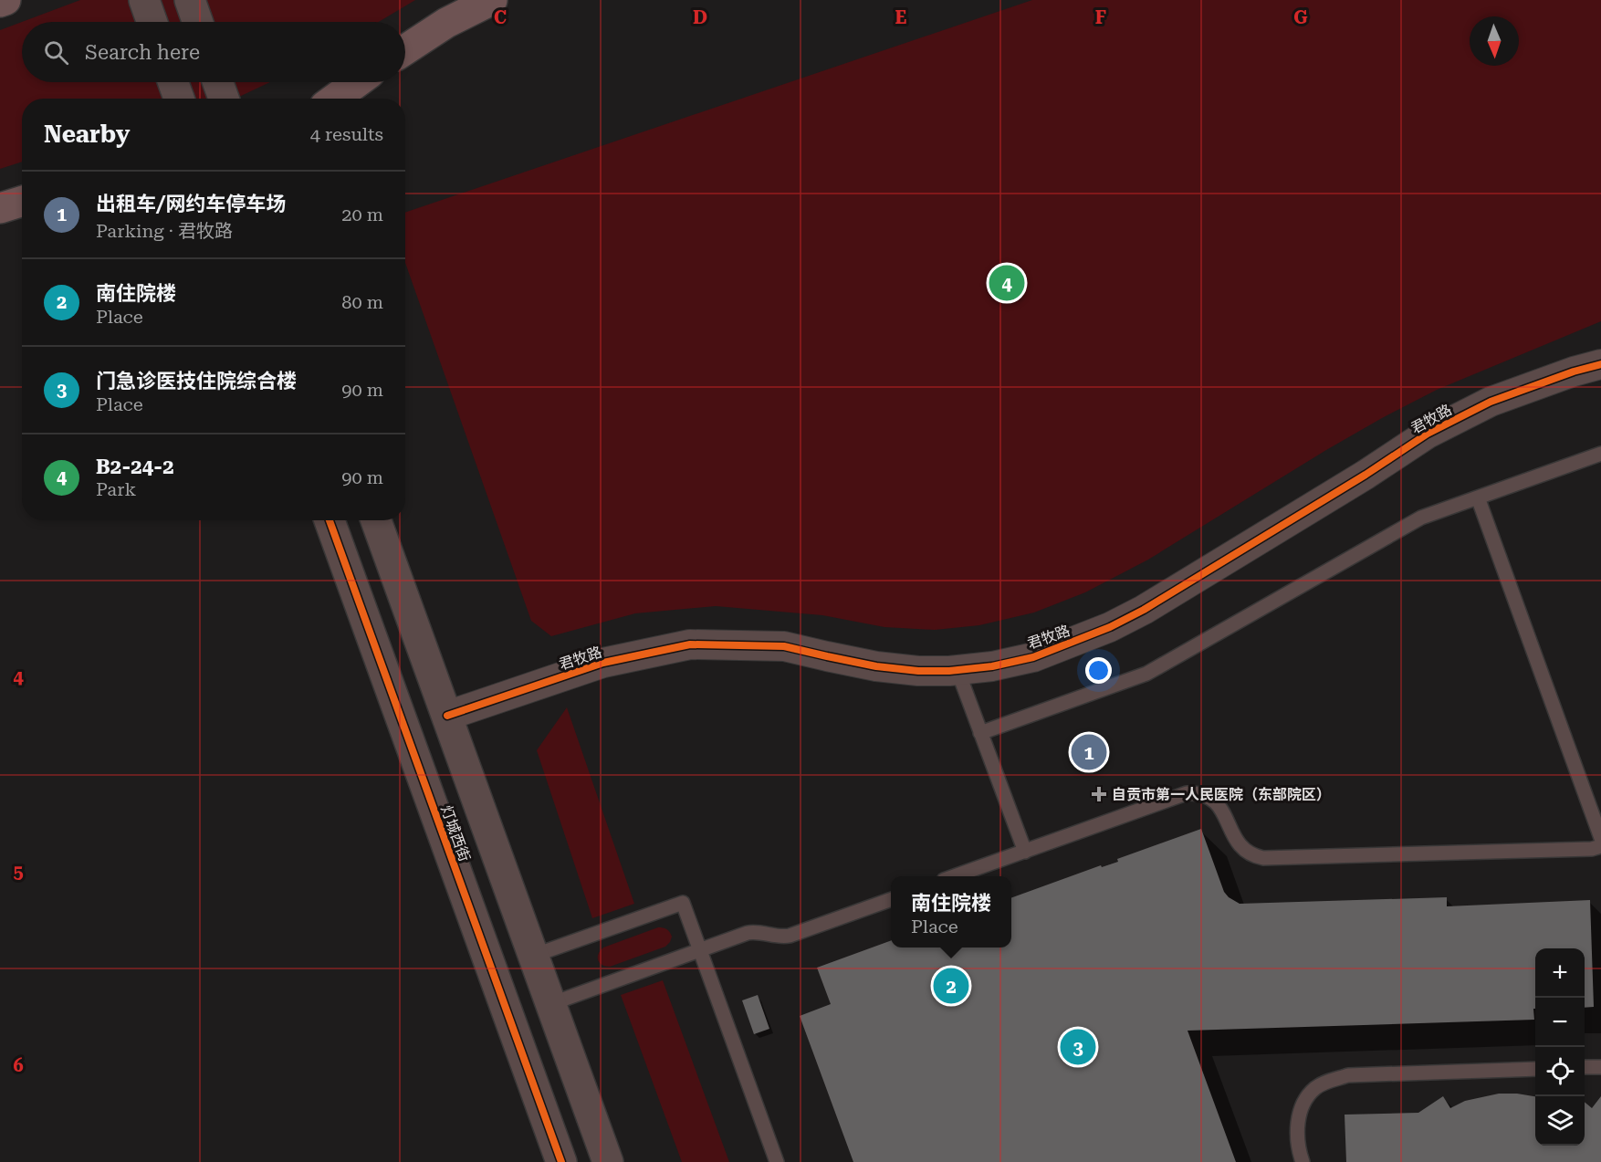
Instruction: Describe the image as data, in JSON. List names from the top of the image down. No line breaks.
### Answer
{"streets":{"street":["君牧路","灯城西街"]},"places":{"health":["自贡市第一人民医院（东部院区）"]},"north":"bottom","page":{"search":"Search here","heading":["Nearby","4 results"],"list":[{"mark":"1","name":"出租车/网约车停车场","note":"Parking · 君牧路","value":"20 m"},{"mark":"2","name":"南住院楼","note":"Place","value":"80 m"},{"mark":"3","name":"门急诊医技住院综合楼","note":"Place","value":"90 m"},{"mark":"4","name":"B2-24-2","note":"Park","value":"90 m"}],"pins":["4","1","2","3"],"popup":["南住院楼","Place"],"map_buttons":["+","−"]},"grid":{"columns":["C","D","E","F","G"],"rows":["4","5","6"]}}
